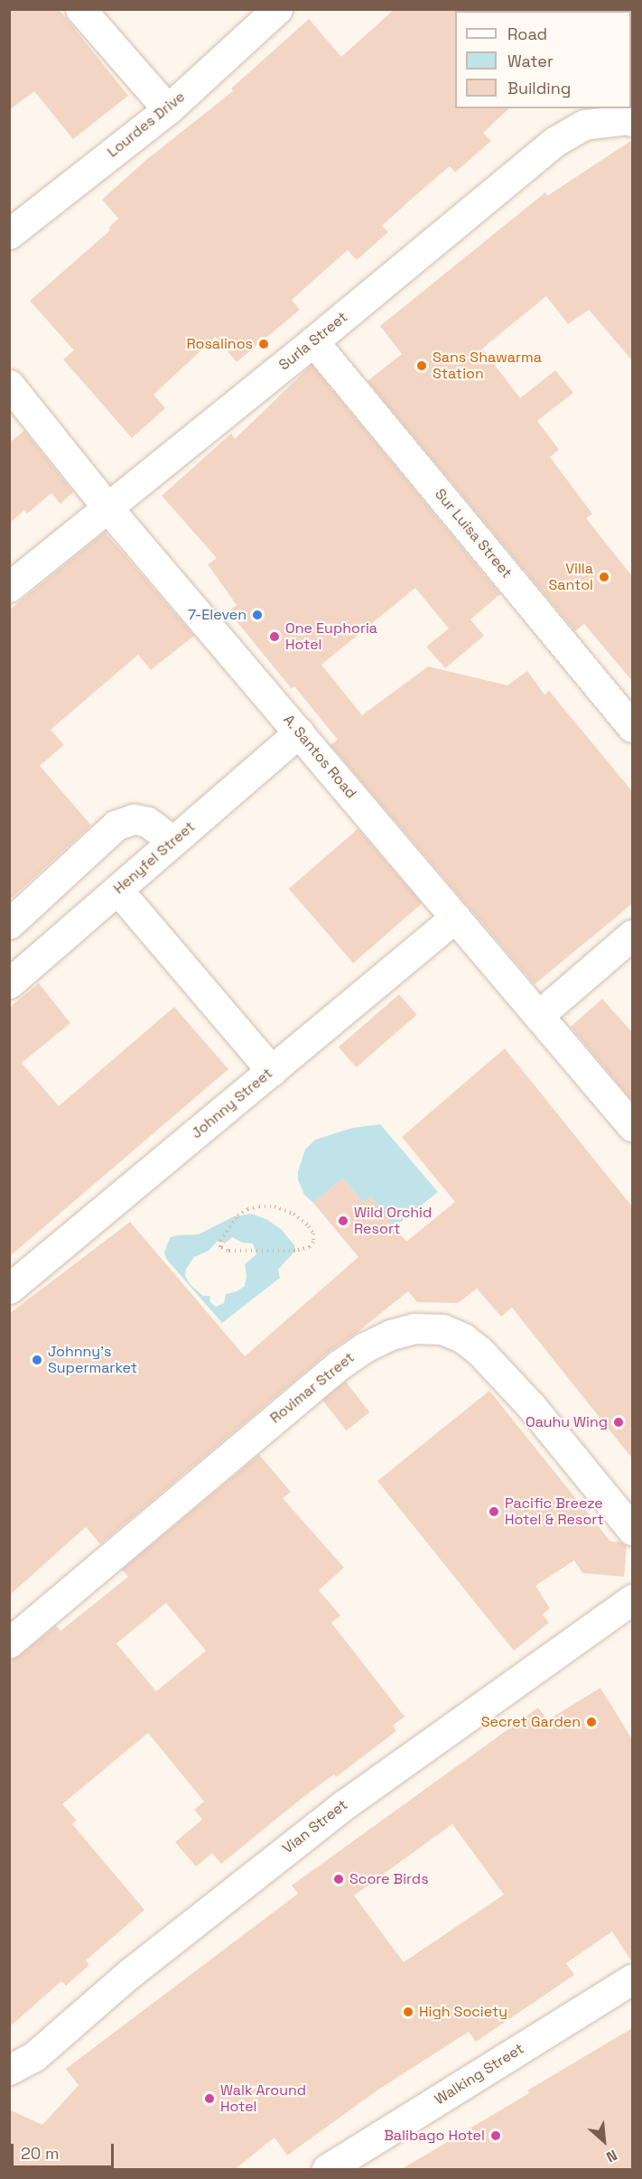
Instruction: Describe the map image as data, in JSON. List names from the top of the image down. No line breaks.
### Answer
{"streets":{"street":["Lourdes Drive","Surla Street","Sur Luisa Street","A. Santos Road","Henyfel Street","Johnny Street","Rovimar Street","Vian Street","Walking Street"]},"crossings":[["Surla Street","Sur Luisa Street"],["Surla Street","A. Santos Road"],["A. Santos Road","Henyfel Street"],["A. Santos Road","Johnny Street"]],"places":["Rosalinos","Sans Shawarma Station","Villa Santol","7-Eleven","One Euphoria Hotel","Wild Orchid Resort","Johnny's Supermarket","Oauhu Wing","Pacific Breeze Hotel & Resort","Secret Garden","Score Birds","High Society","Walk Around Hotel","Balibago Hotel"],"legend":["Road","Water","Building"],"scale_bar":"20 m","north":"bottom right"}
